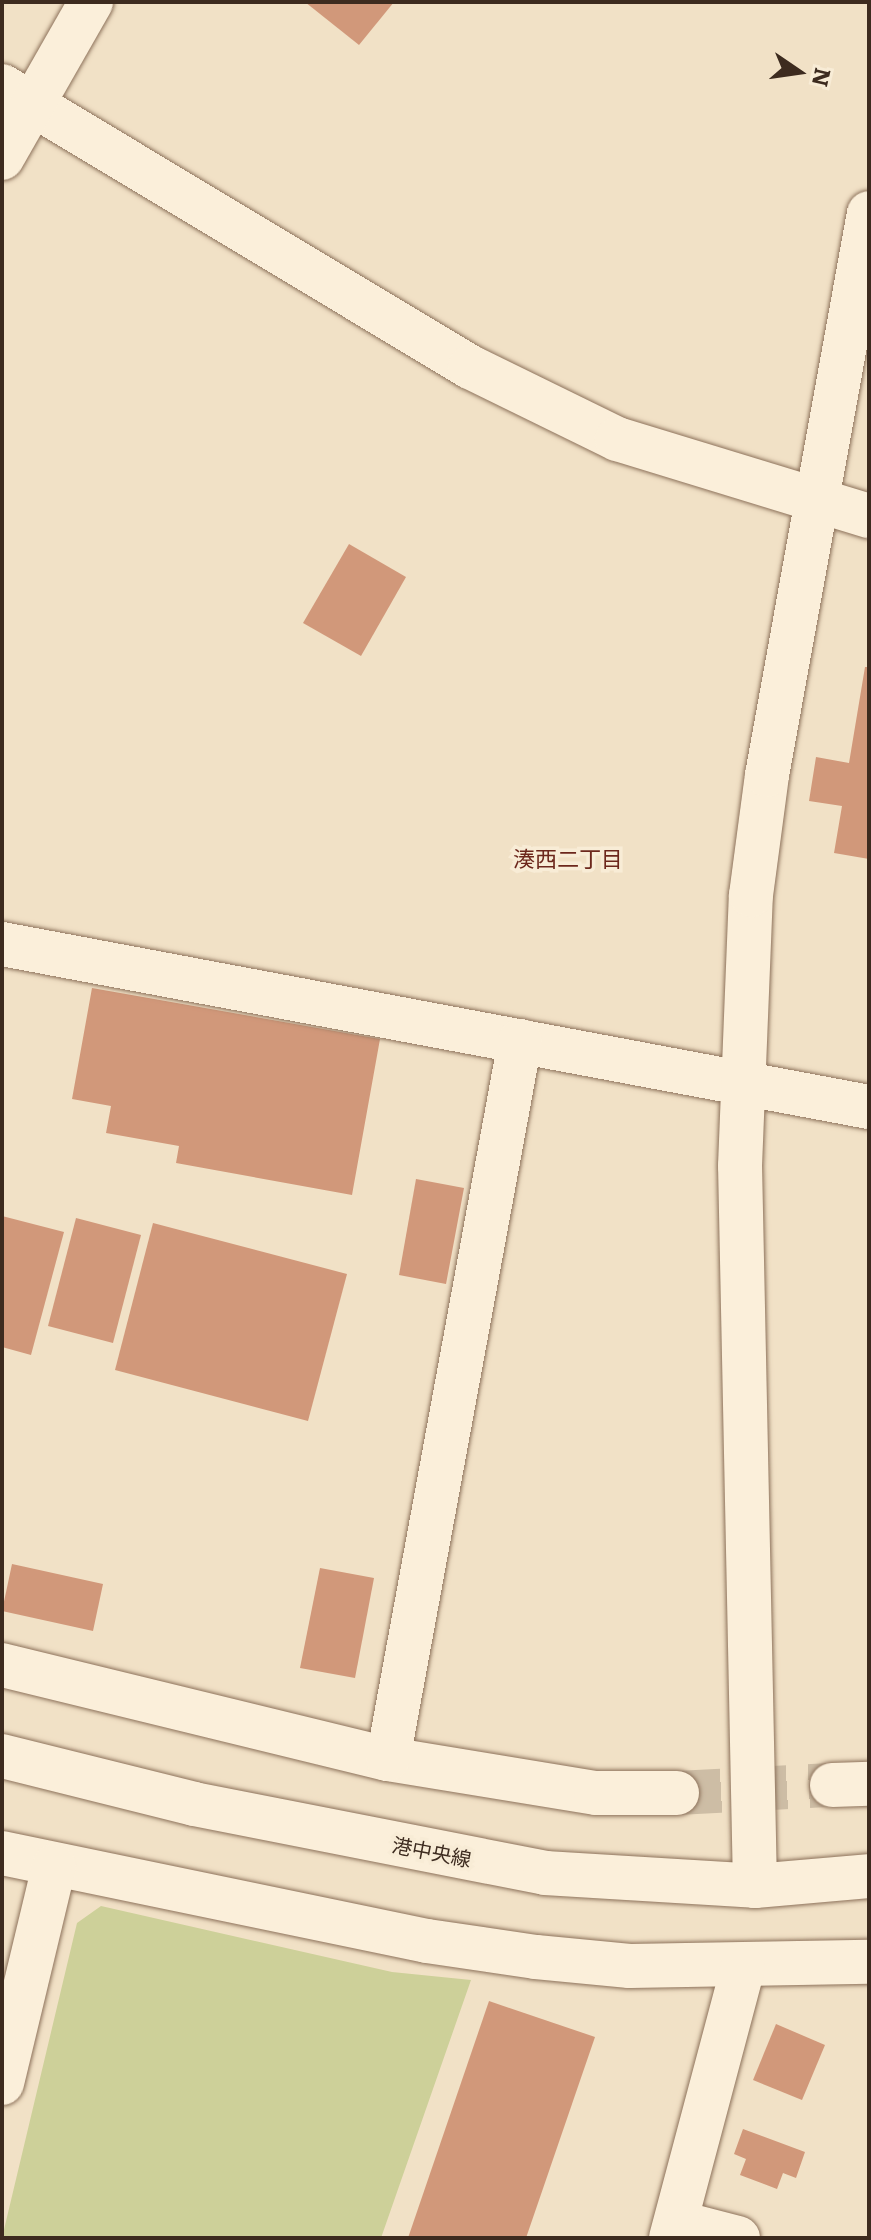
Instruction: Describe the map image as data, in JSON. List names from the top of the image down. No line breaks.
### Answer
{"streets":{"street":["港中央線"]},"districts":["湊西二丁目"],"north":"right"}
